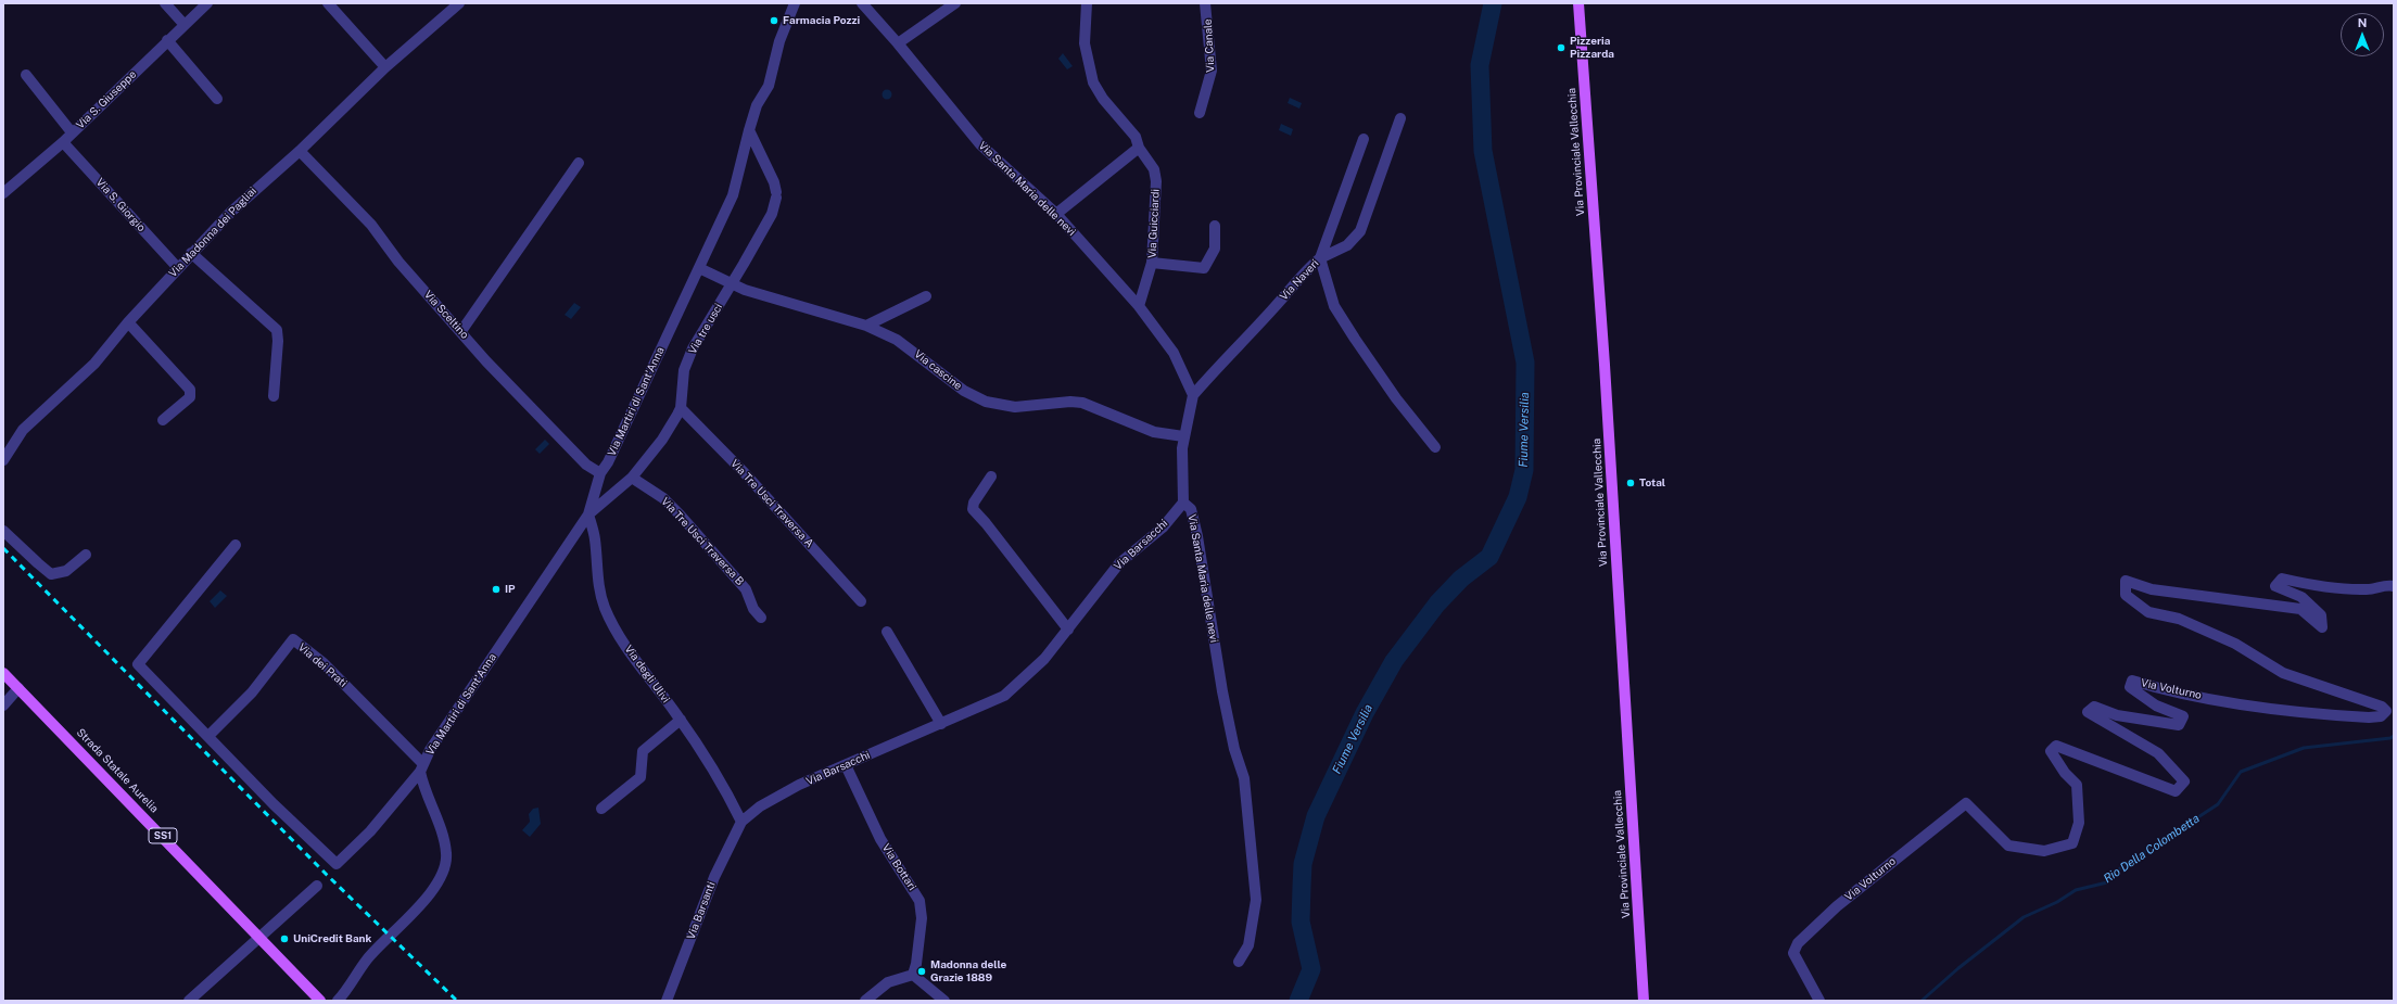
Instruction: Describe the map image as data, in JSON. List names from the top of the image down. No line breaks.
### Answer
{"streets":{"main road":["Via Provinciale Vallecchia","Strada Statale Aurelia","SS1"],"street":["Via Canale","Via S. Giuseppe","Via Santa Maria delle nevi","Via S. Giorgio","Via Guicciardi","Via Madonna dei Pagliai","Via Naveri","Via Sceltino","Via tre usci","Via cascine","Via Martiri di Sant'Anna","Via Tre Usci Traversa A","Via Tre Usci Traversa B","Via Barsacchi","Via dei Prati","Via degli Ulivi","Via Volturno","Via Bottari","Via Barsanti"]},"crossings":[["Via S. Giuseppe","Via S. Giorgio"],["Via Santa Maria delle nevi","Via Guicciardi"],["Via Santa Maria delle nevi","Via Naveri"],["Via Santa Maria delle nevi","Via cascine"],["Via Santa Maria delle nevi","Via Barsacchi"],["Via S. Giorgio","Via Madonna dei Pagliai"],["Via Madonna dei Pagliai","Via Sceltino"],["Via Sceltino","Via Martiri di Sant'Anna"],["Via tre usci","Via cascine"],["Via tre usci","Via Martiri di Sant'Anna"],["Via tre usci","Via Tre Usci Traversa A"],["Via tre usci","Via Tre Usci Traversa B"],["Via tre usci","Via degli Ulivi"],["Via cascine","Via Martiri di Sant'Anna"],["Via Martiri di Sant'Anna","Via dei Prati"],["Via Martiri di Sant'Anna","Via degli Ulivi"],["Via Barsacchi","Via degli Ulivi"],["Via Barsacchi","Via Bottari"],["Via Barsacchi","Via Barsanti"],["Via degli Ulivi","Via Barsanti"]],"water":["Fiume Versilia","Rio Della Colombetta"],"places":["Farmacia Pozzi","Pizzeria Pizzarda","Total","IP","UniCredit Bank","Madonna delle Grazie 1889"],"north":"top"}
